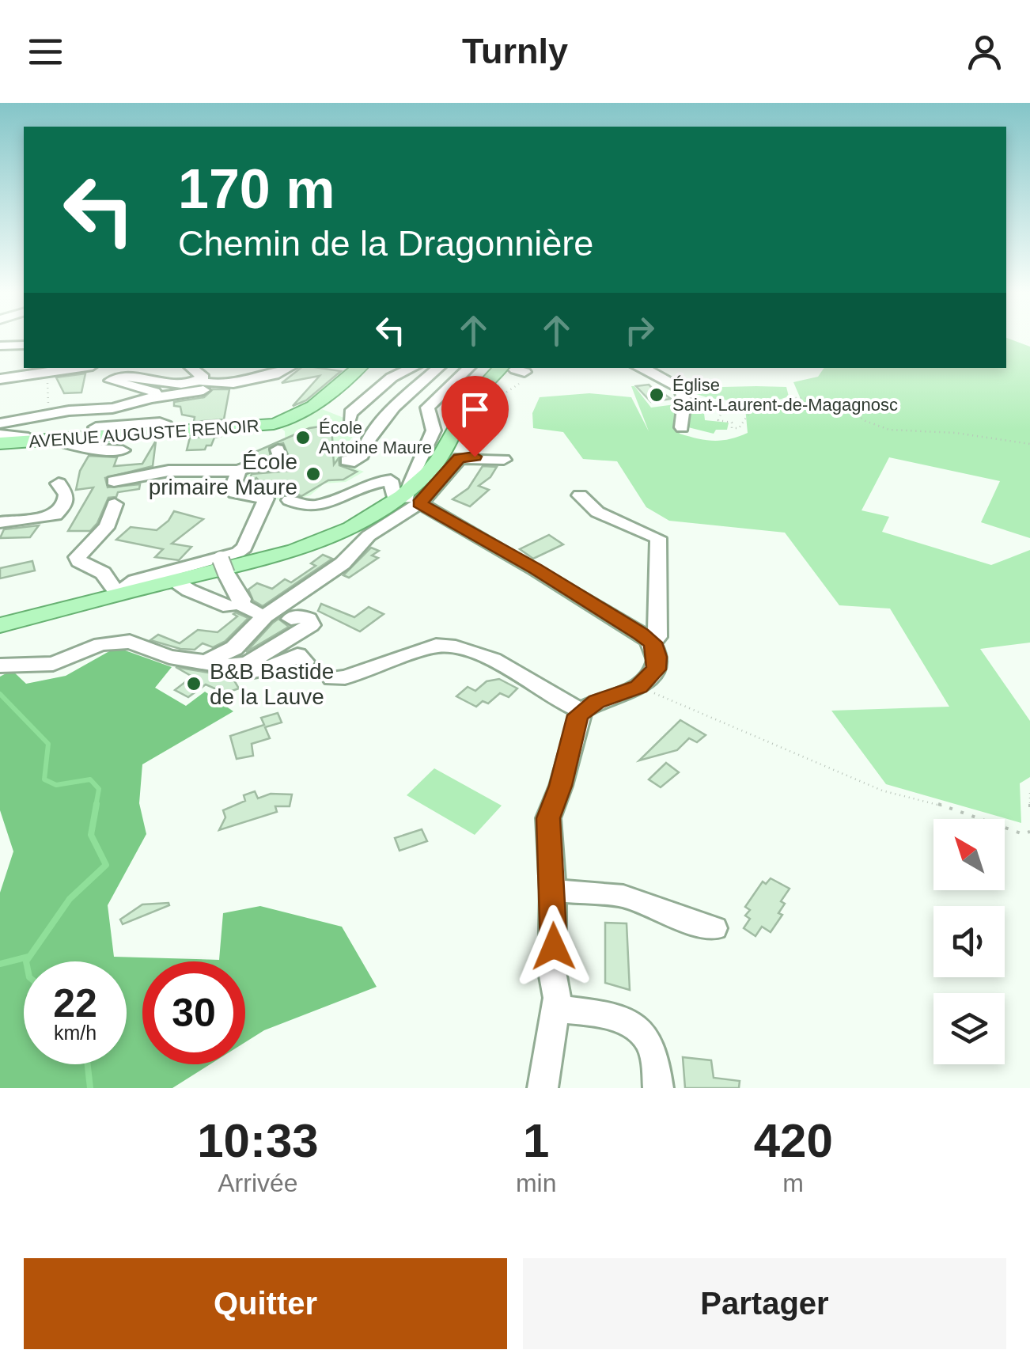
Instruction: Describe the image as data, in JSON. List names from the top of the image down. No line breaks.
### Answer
{"streets":{"main road":["AVENUE AUGUSTE RENOIR"]},"places":["Église Saint-Laurent-de-Magagnosc","École Antoine Maure","École primaire Maure","B&B Bastide de la Lauve"],"north":"top left","page":{"header":"Turnly","turn":["170 m","Chemin de la Dragonnière"],"speed":"22 km/h","limit":"30","eta":["10:33","Arrivée","1","min","420","m"],"buttons":["Quitter","Partager"]}}
